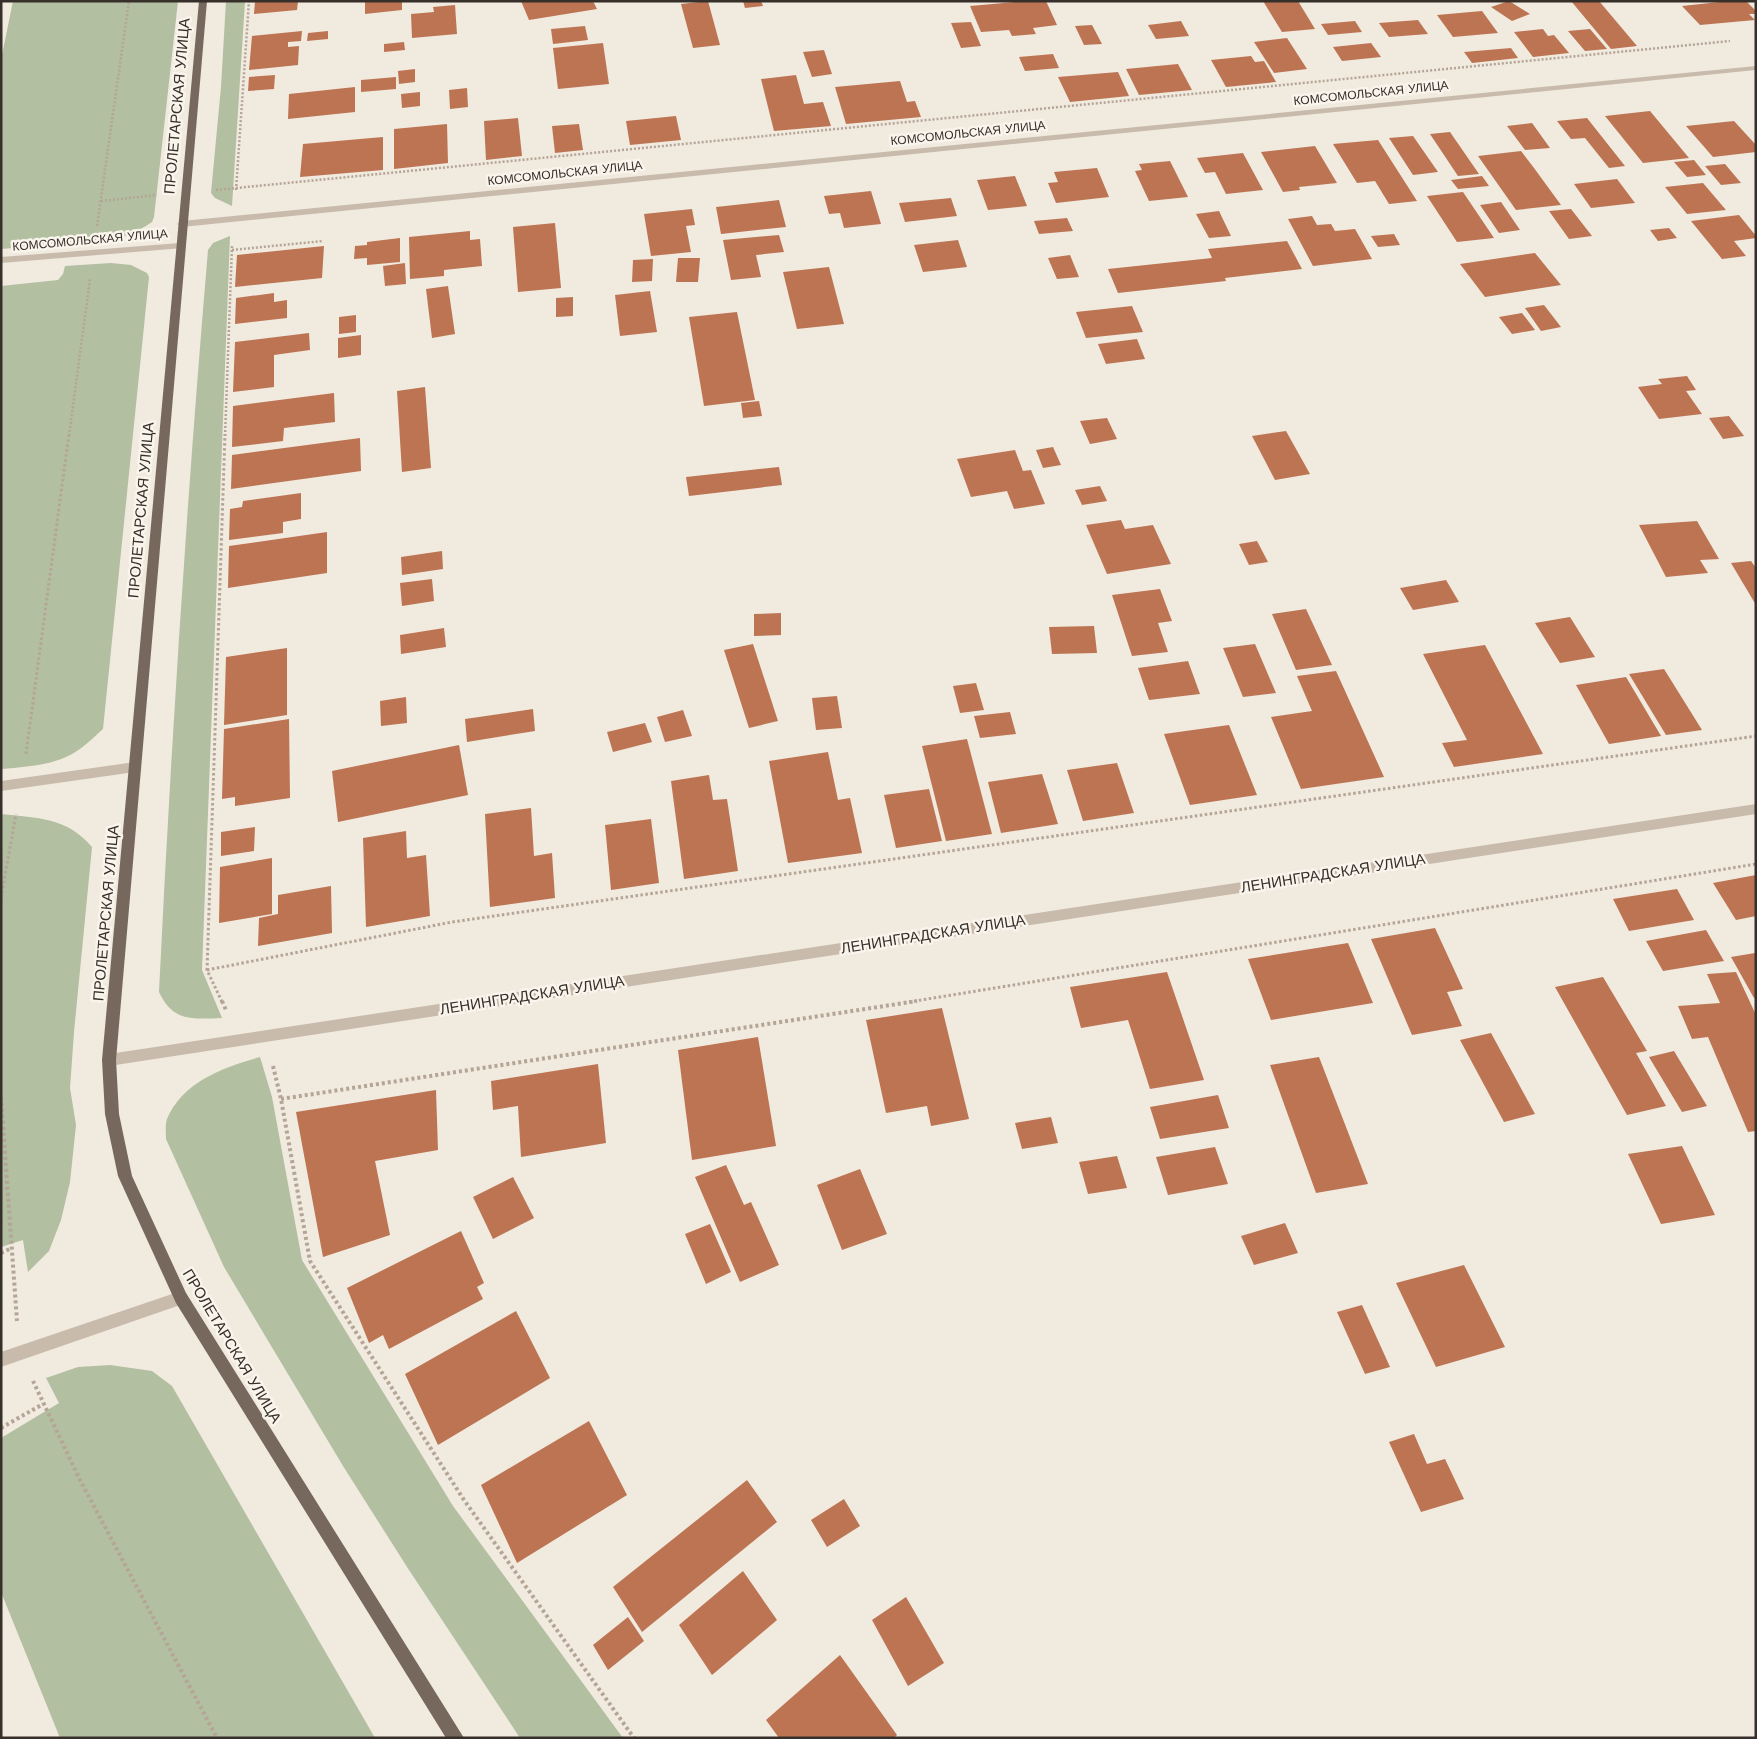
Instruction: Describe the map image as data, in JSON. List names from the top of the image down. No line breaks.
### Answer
{"streets":{"main road":["ПРОЛЕТАРСКАЯ УЛИЦА"],"street":["КОМСОМОЛЬСКАЯ УЛИЦА","ЛЕНИНГРАДСКАЯ УЛИЦА"]},"crossings":[["КОМСОМОЛЬСКАЯ УЛИЦА","ПРОЛЕТАРСКАЯ УЛИЦА"],["ПРОЛЕТАРСКАЯ УЛИЦА","ЛЕНИНГРАДСКАЯ УЛИЦА"]]}
